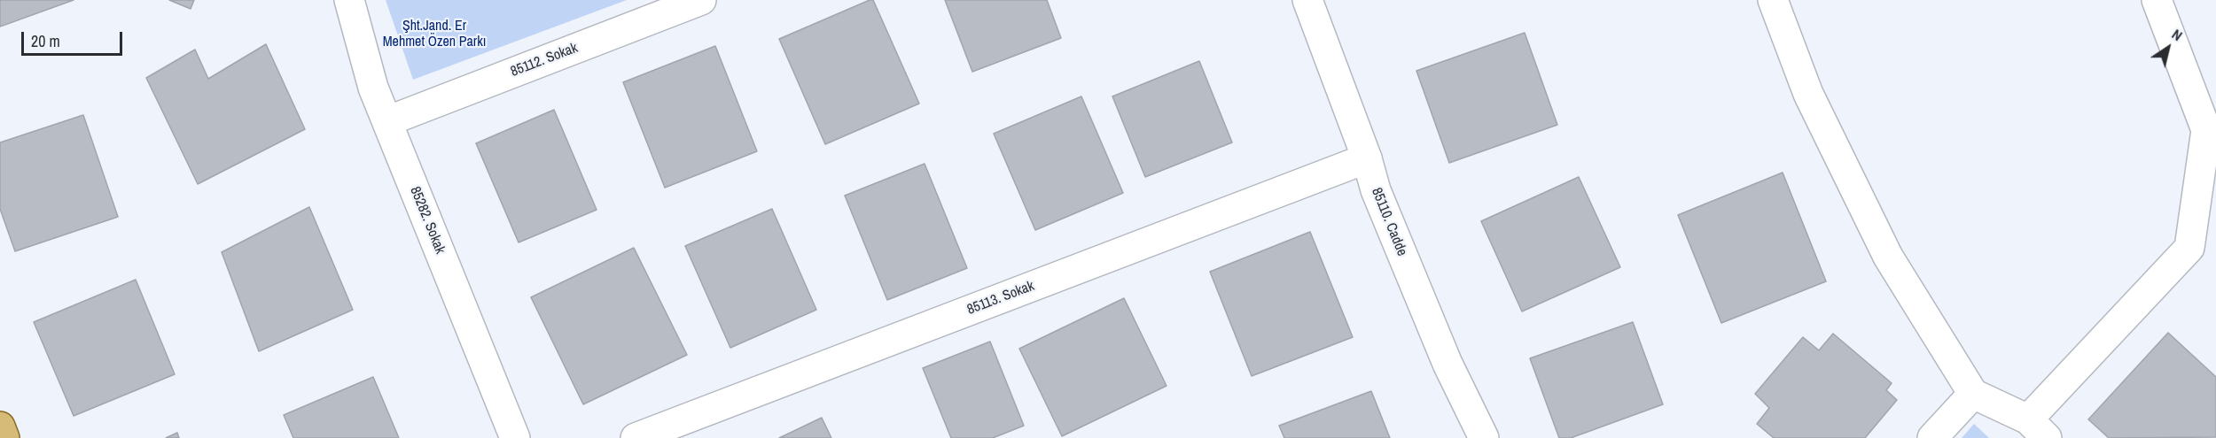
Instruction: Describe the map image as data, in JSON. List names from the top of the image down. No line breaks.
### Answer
{"streets":{"street":["85112. Sokak","85282. Sokak","85110. Cadde","85113. Sokak"]},"crossings":[["85112. Sokak","85282. Sokak"],["85110. Cadde","85113. Sokak"]],"parks":["Şht.Jand. Er Mehmet Özen Parkı"],"scale_bar":"20 m","north":"top right"}
